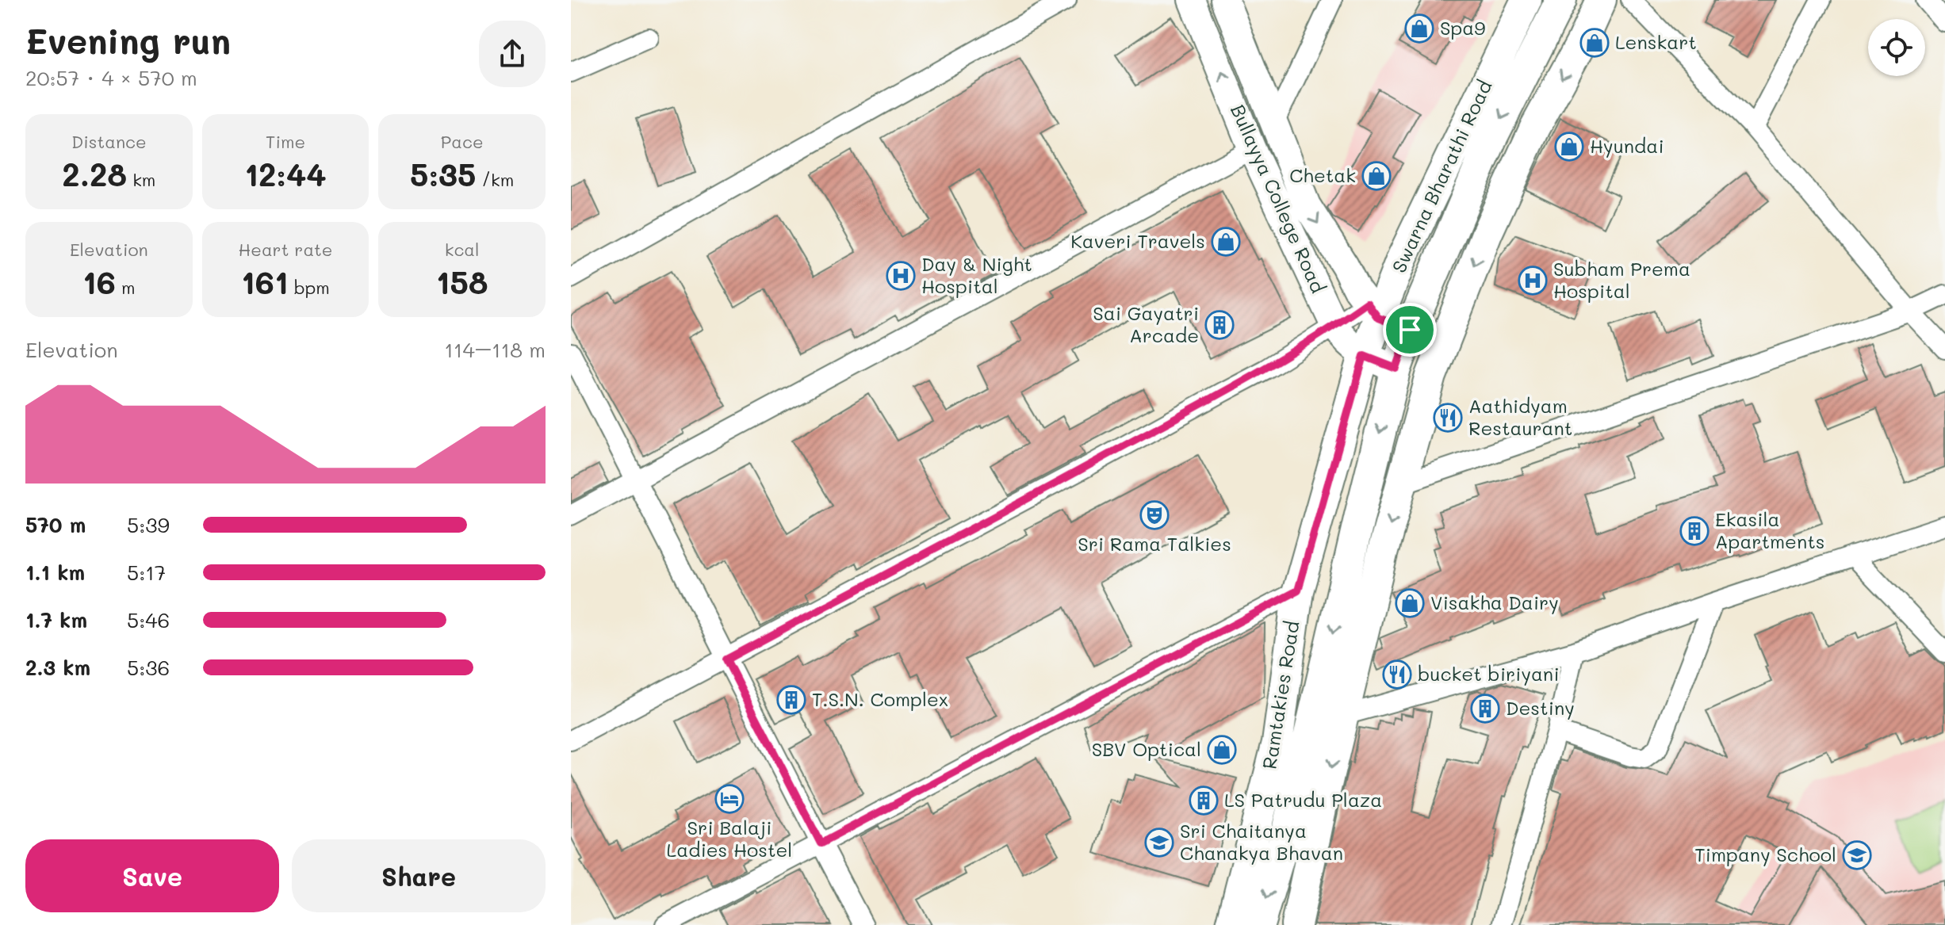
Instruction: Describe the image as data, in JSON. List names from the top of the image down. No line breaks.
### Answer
{"streets":{"main road":["Swarna Bharathi Road","Bullayya College Road","Ramtakies Road"]},"crossings":[["Swarna Bharathi Road","Bullayya College Road"],["Swarna Bharathi Road","Ramtakies Road"],["Bullayya College Road","Ramtakies Road"]],"places":{"shop":["Spa9","Lenskart","Hyundai","Chetak","Kaveri Travels","Visakha Dairy","SBV Optical"],"hospital":["Day & Night Hospital","Subham Prema Hospital"],"building":["Sai Gayatri Arcade","Ekasila Apartments","T.S.N. Complex","Destiny","LS Patrudu Plaza"],"restaurant":["Aathidyam Restaurant","bucket biriyani"],"theatre":["Sri Rama Talkies"],"hotel":["Sri Balaji Ladies Hostel"],"school or university":["Sri Chaitanya Chanakya Bhavan","Timpany School"]},"page":{"heading":["Evening run","20:57 · 4 × 570 m"],"stats":[["Distance","2.28 km"],["Time","12:44"],["Pace","5:35 /km"],["Elevation","16 m"],["Heart rate","161 bpm"],["kcal","158"]],"chart":["Elevation","114–118 m"],"list":[{"name":"570 m","note":"5:39"},{"name":"1.1 km","note":"5:17"},{"name":"1.7 km","note":"5:46"},{"name":"2.3 km","note":"5:36"}],"buttons":["Save","Share"]}}
